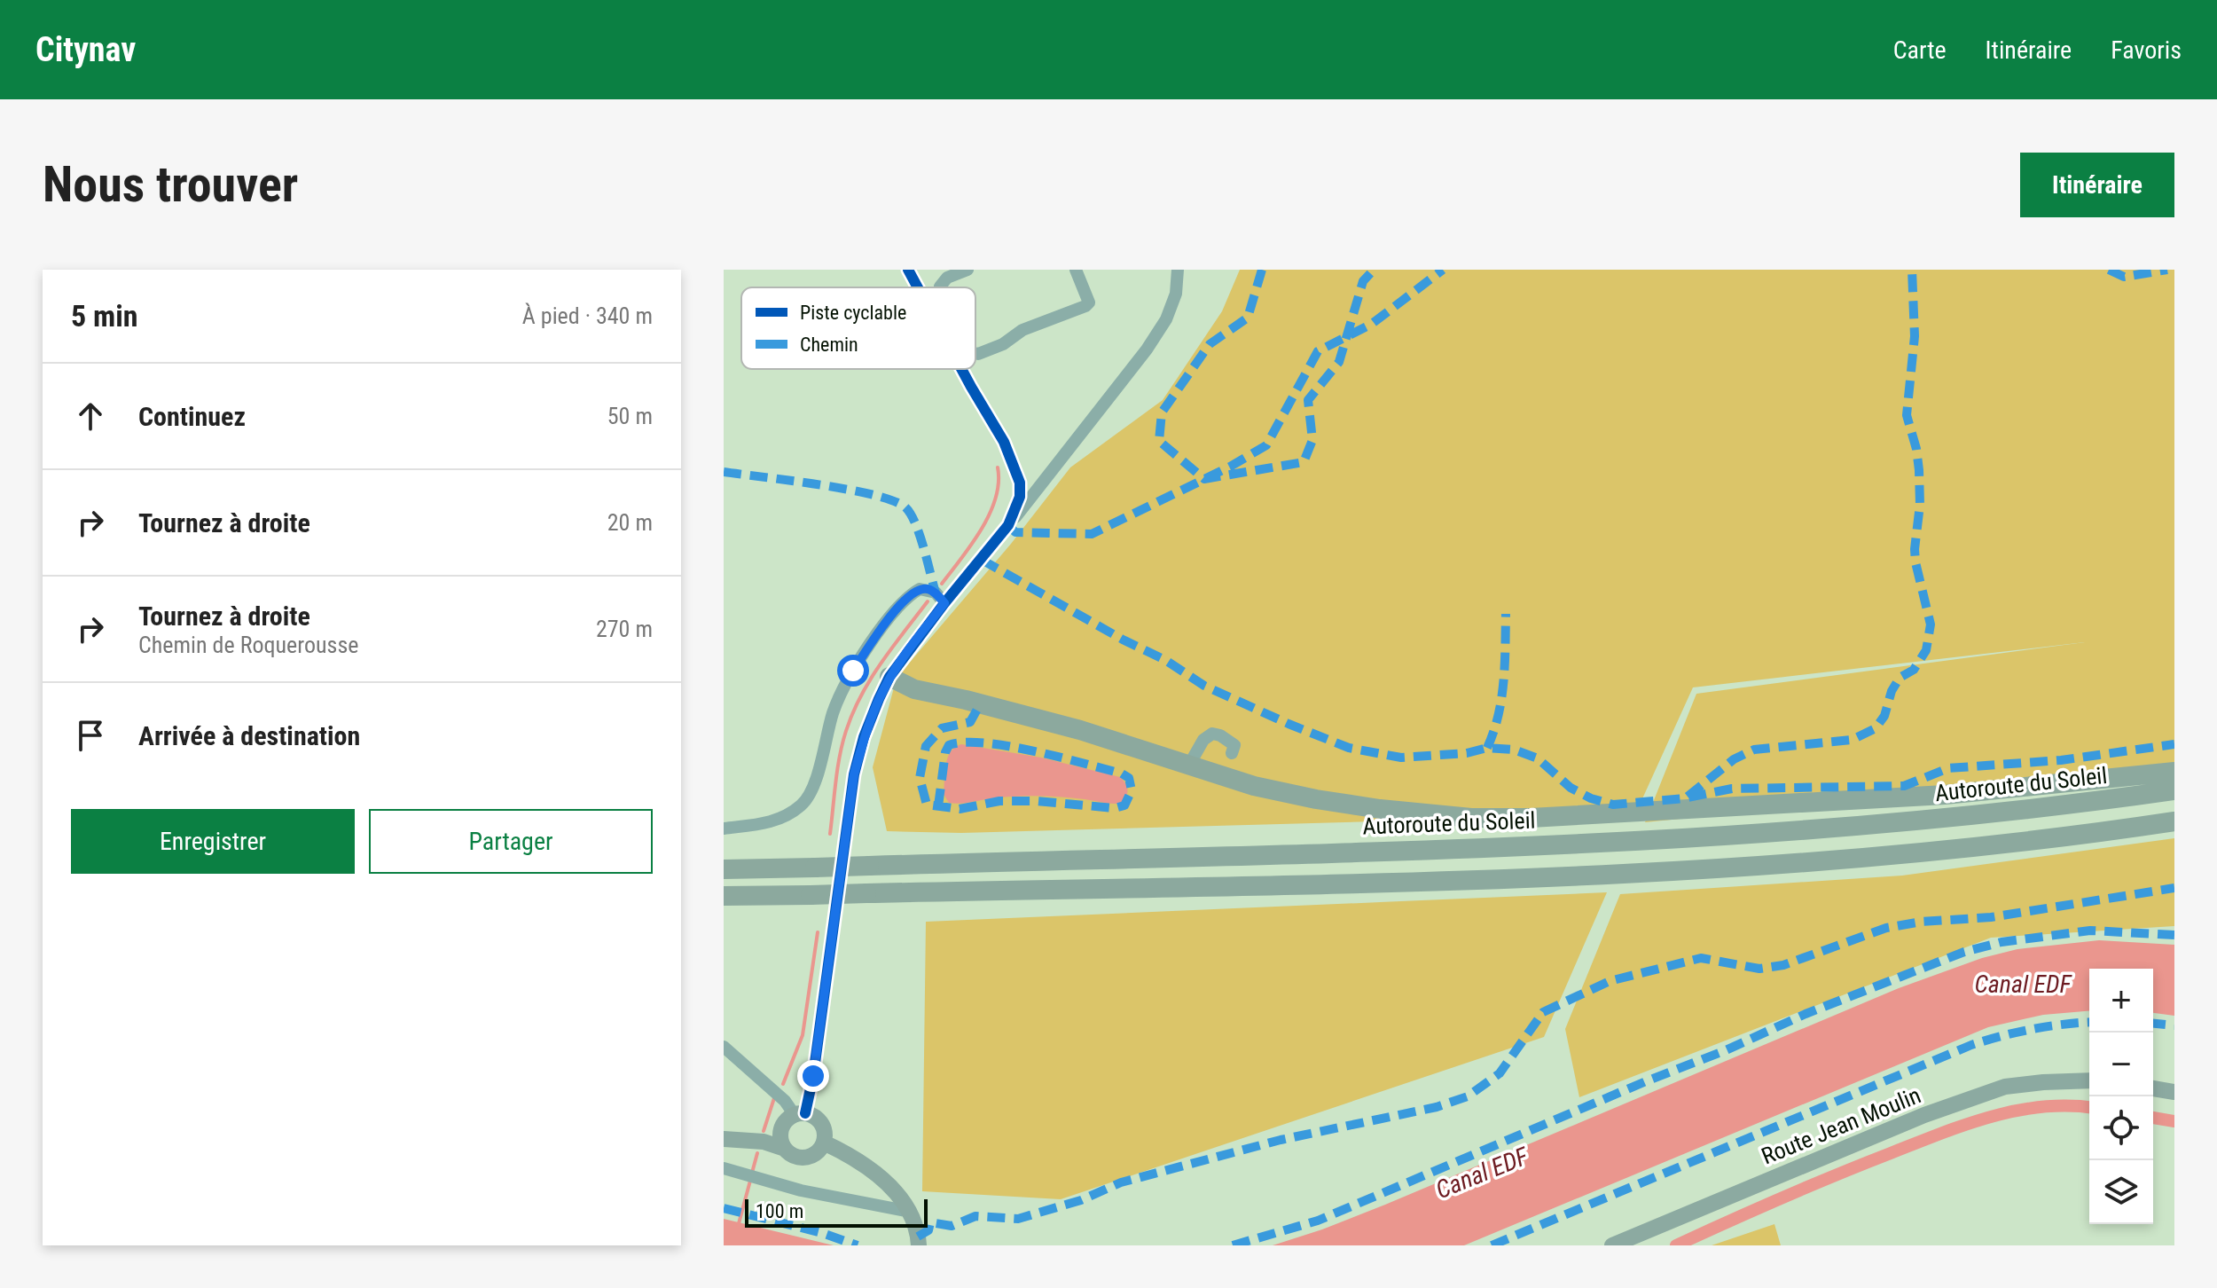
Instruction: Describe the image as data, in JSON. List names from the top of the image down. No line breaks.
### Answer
{"streets":{"highway":["Autoroute du Soleil"],"main road":["Route Jean Moulin"]},"water":["Canal EDF"],"legend":["Piste cyclable","Chemin"],"scale_bar":"100 m","page":{"header":"Citynav","nav":["Carte","Itinéraire","Favoris"],"buttons":["Itinéraire",["Enregistrer","Partager"]],"title":"Nous trouver","heading":["5 min","À pied · 340 m"],"list":[["Continuez","50 m"],["Tournez à droite","20 m"],["Tournez à droite","Chemin de Roquerousse","270 m"],"Arrivée à destination"],"map_buttons":["+","−"],"scale":"100 m"}}
